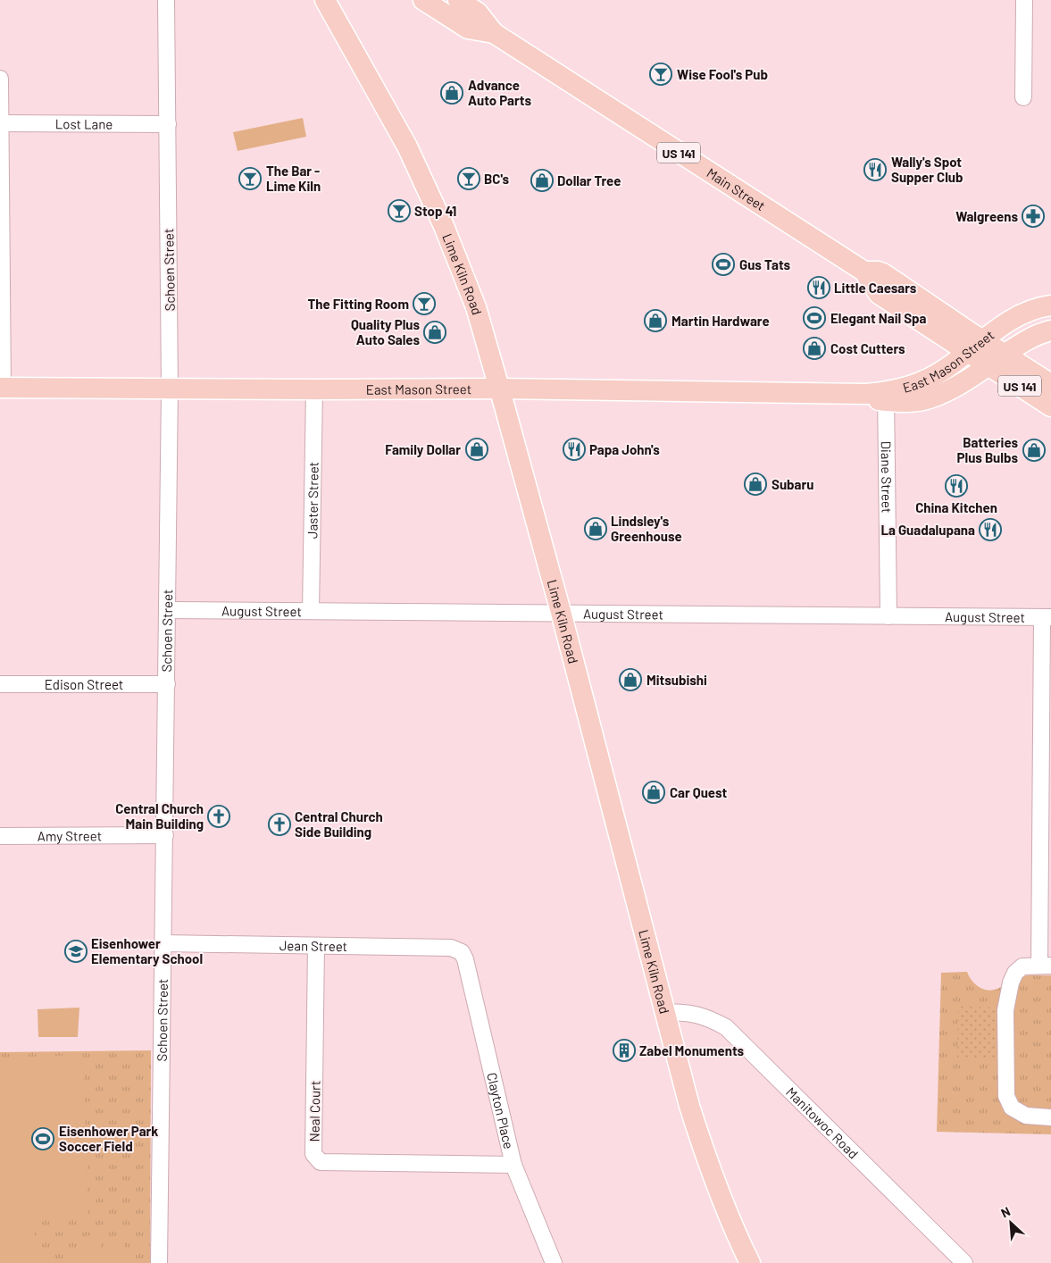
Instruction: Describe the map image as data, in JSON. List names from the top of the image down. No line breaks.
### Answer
{"streets":{"main road":["US 141","Main Street","Lime Kiln Road","East Mason Street"],"street":["Lost Lane","Schoen Street","Diane Street","Jaster Street","August Street","Edison Street","Amy Street","Jean Street","Clayton Place","Neal Court","Manitowoc Road"]},"crossings":[["Lost Lane","Schoen Street"],["Main Street","East Mason Street"],["Schoen Street","East Mason Street"],["Schoen Street","August Street"],["Schoen Street","Edison Street"],["Schoen Street","Amy Street"],["Schoen Street","Jean Street"],["Lime Kiln Road","East Mason Street"],["Lime Kiln Road","August Street"],["Lime Kiln Road","Manitowoc Road"],["East Mason Street","Diane Street"],["East Mason Street","Jaster Street"],["Diane Street","August Street"],["Jaster Street","August Street"],["Jean Street","Clayton Place"],["Jean Street","Neal Court"],["Clayton Place","Neal Court"]],"places":{"bar":["Wise Fool's Pub","The Bar - Lime Kiln","BC's","Stop 41","The Fitting Room"],"shop":["Advance Auto Parts","Dollar Tree","Martin Hardware","Quality Plus Auto Sales","Cost Cutters","Family Dollar","Batteries Plus Bulbs","Subaru","Lindsley's Greenhouse","Mitsubishi","Car Quest"],"restaurant":["Wally's Spot Supper Club","Little Caesars","Papa John's","China Kitchen","La Guadalupana"],"pharmacy":["Walgreens"],"sports":["Gus Tats","Elegant Nail Spa","Eisenhower Park Soccer Field"],"church":["Central Church Main Building","Central Church Side Building"],"school or university":["Eisenhower Elementary School"],"building":["Zabel Monuments"]},"north":"top left"}
